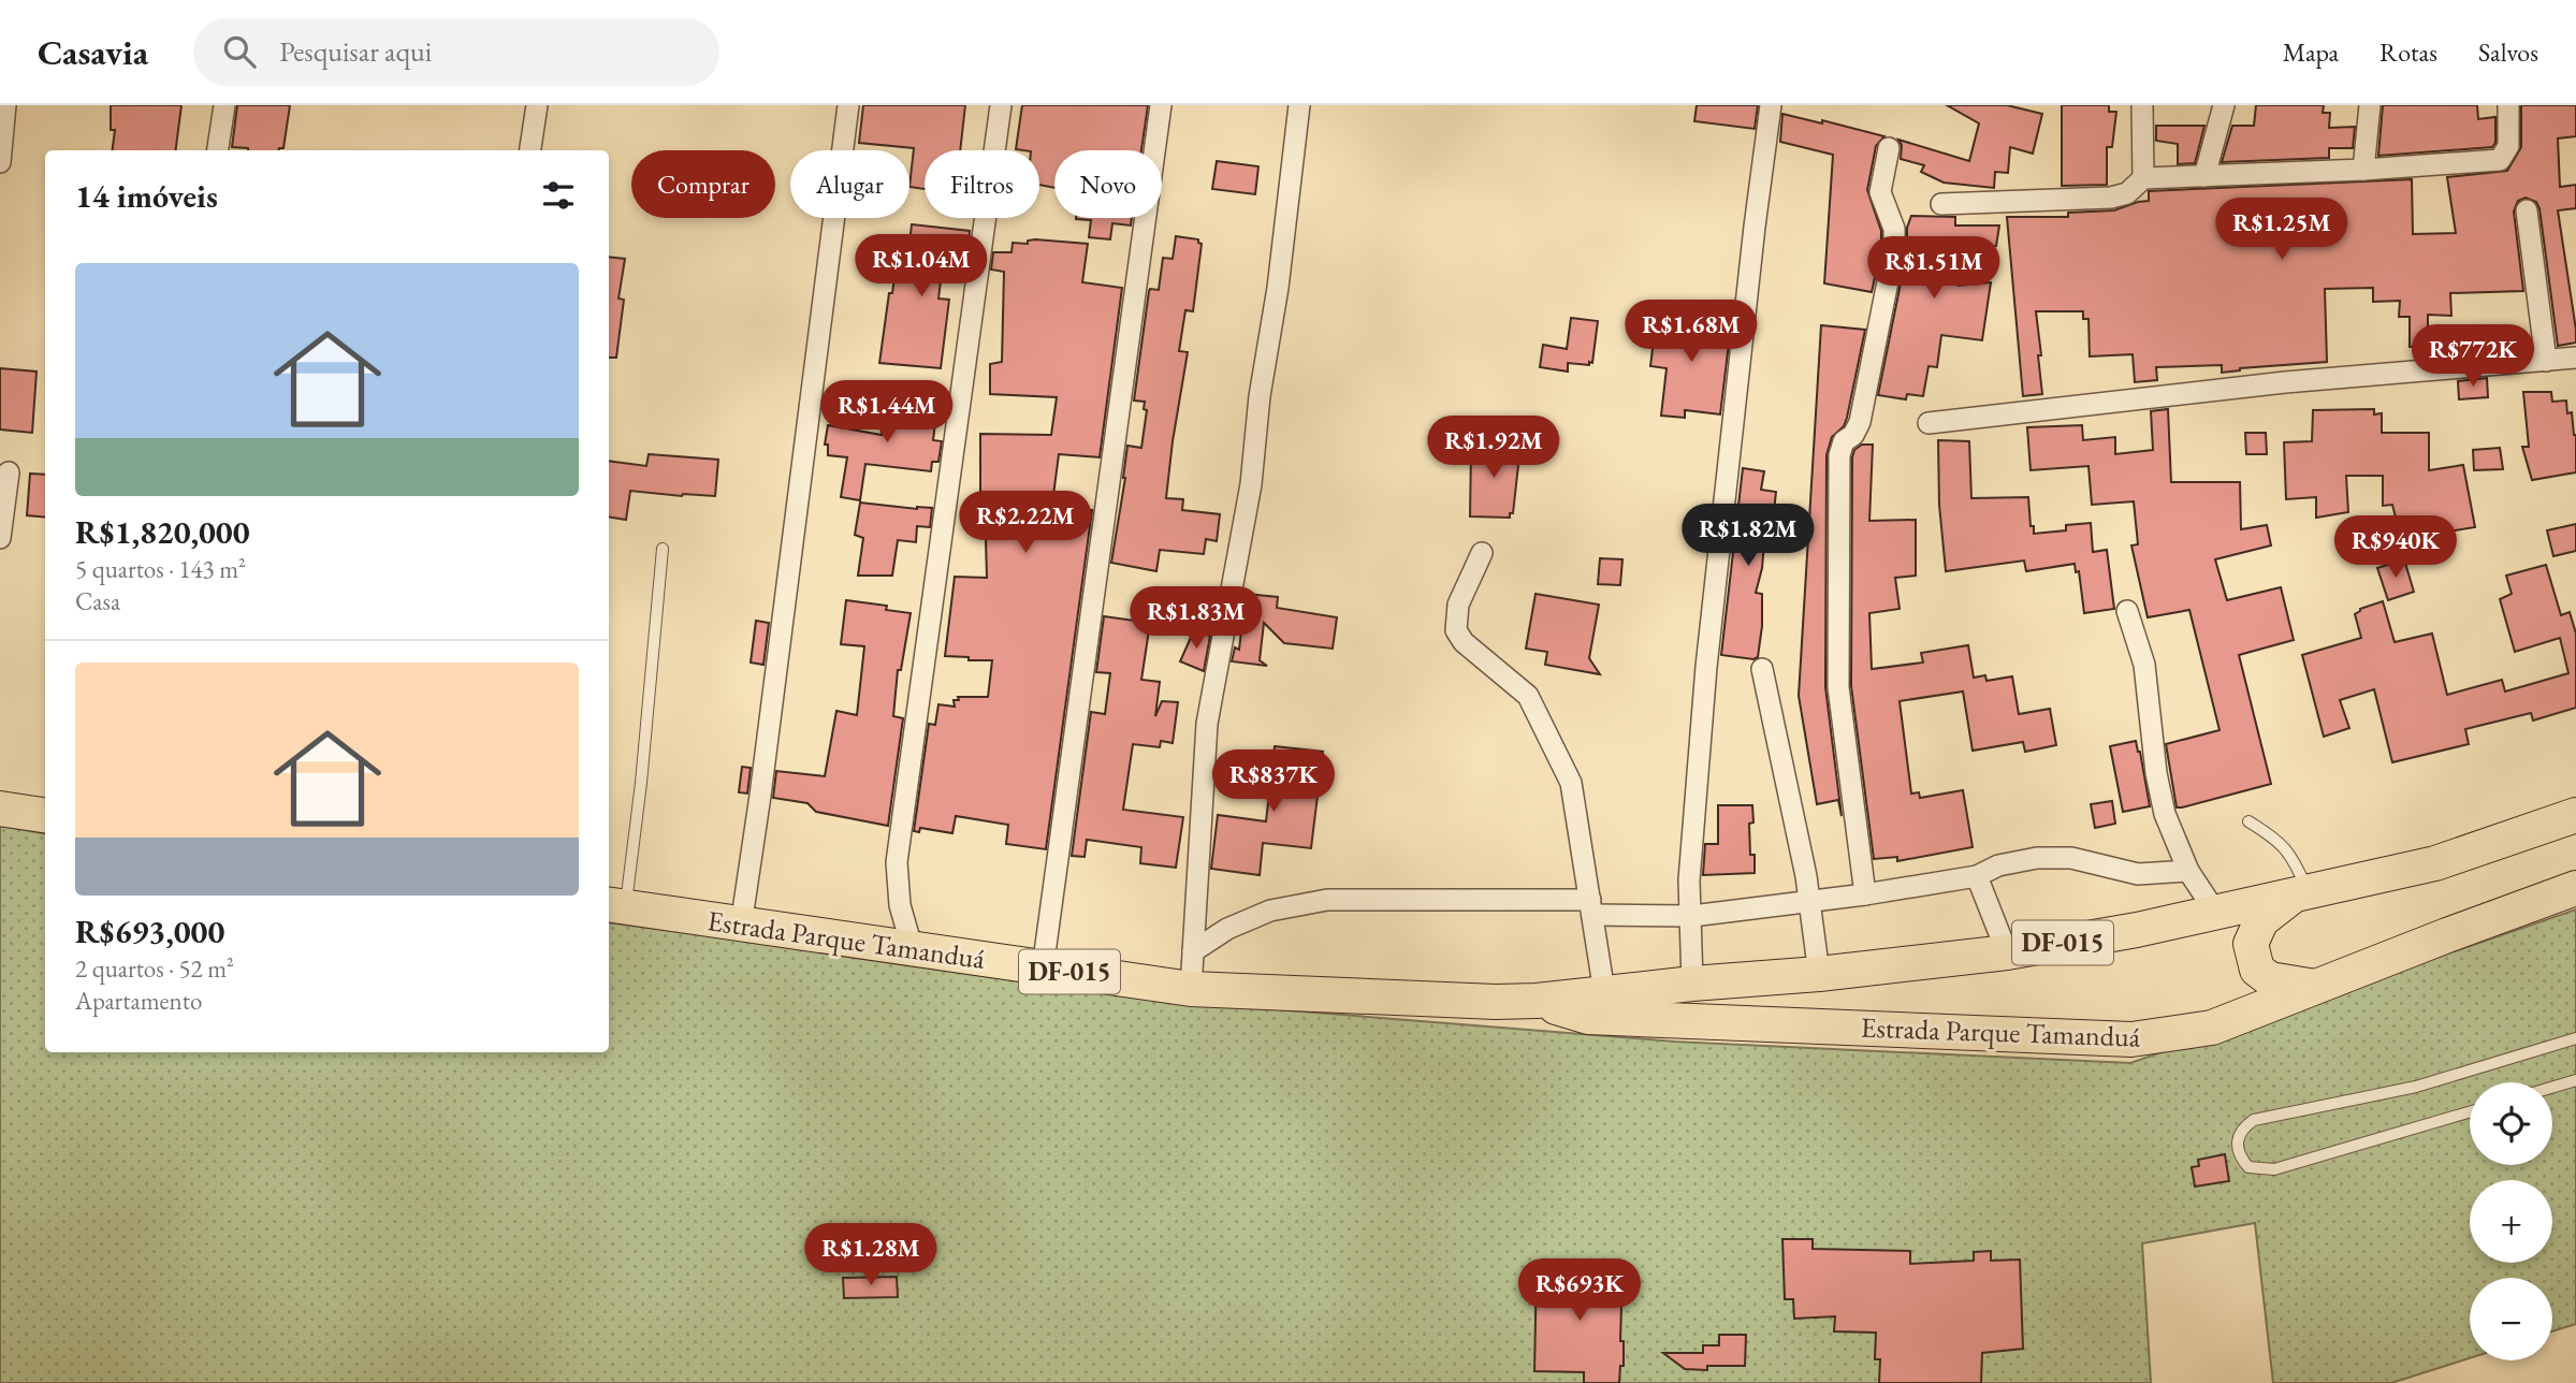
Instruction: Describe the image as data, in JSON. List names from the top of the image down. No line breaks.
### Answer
{"streets":{"main road":["Estrada Parque Tamanduá","DF-015"]},"page":{"header":"Casavia","search":"Pesquisar aqui","nav":["Mapa","Rotas","Salvos"],"chip":["Comprar","Alugar","Filtros","Novo"],"heading":"14 imóveis","price":["R$1.25M","R$1.04M","R$1.51M","R$1.68M","R$772K","R$1.44M","R$1.92M","R$2.22M","R$1.82M","R$940K","R$1.83M","R$837K","R$1.28M","R$693K"],"list":[{"name":"R$1,820,000","note":"5 quartos · 143 m² · Casa"},{"name":"R$693,000","note":"2 quartos · 52 m² · Apartamento"}],"map_buttons":["+","−"]}}
